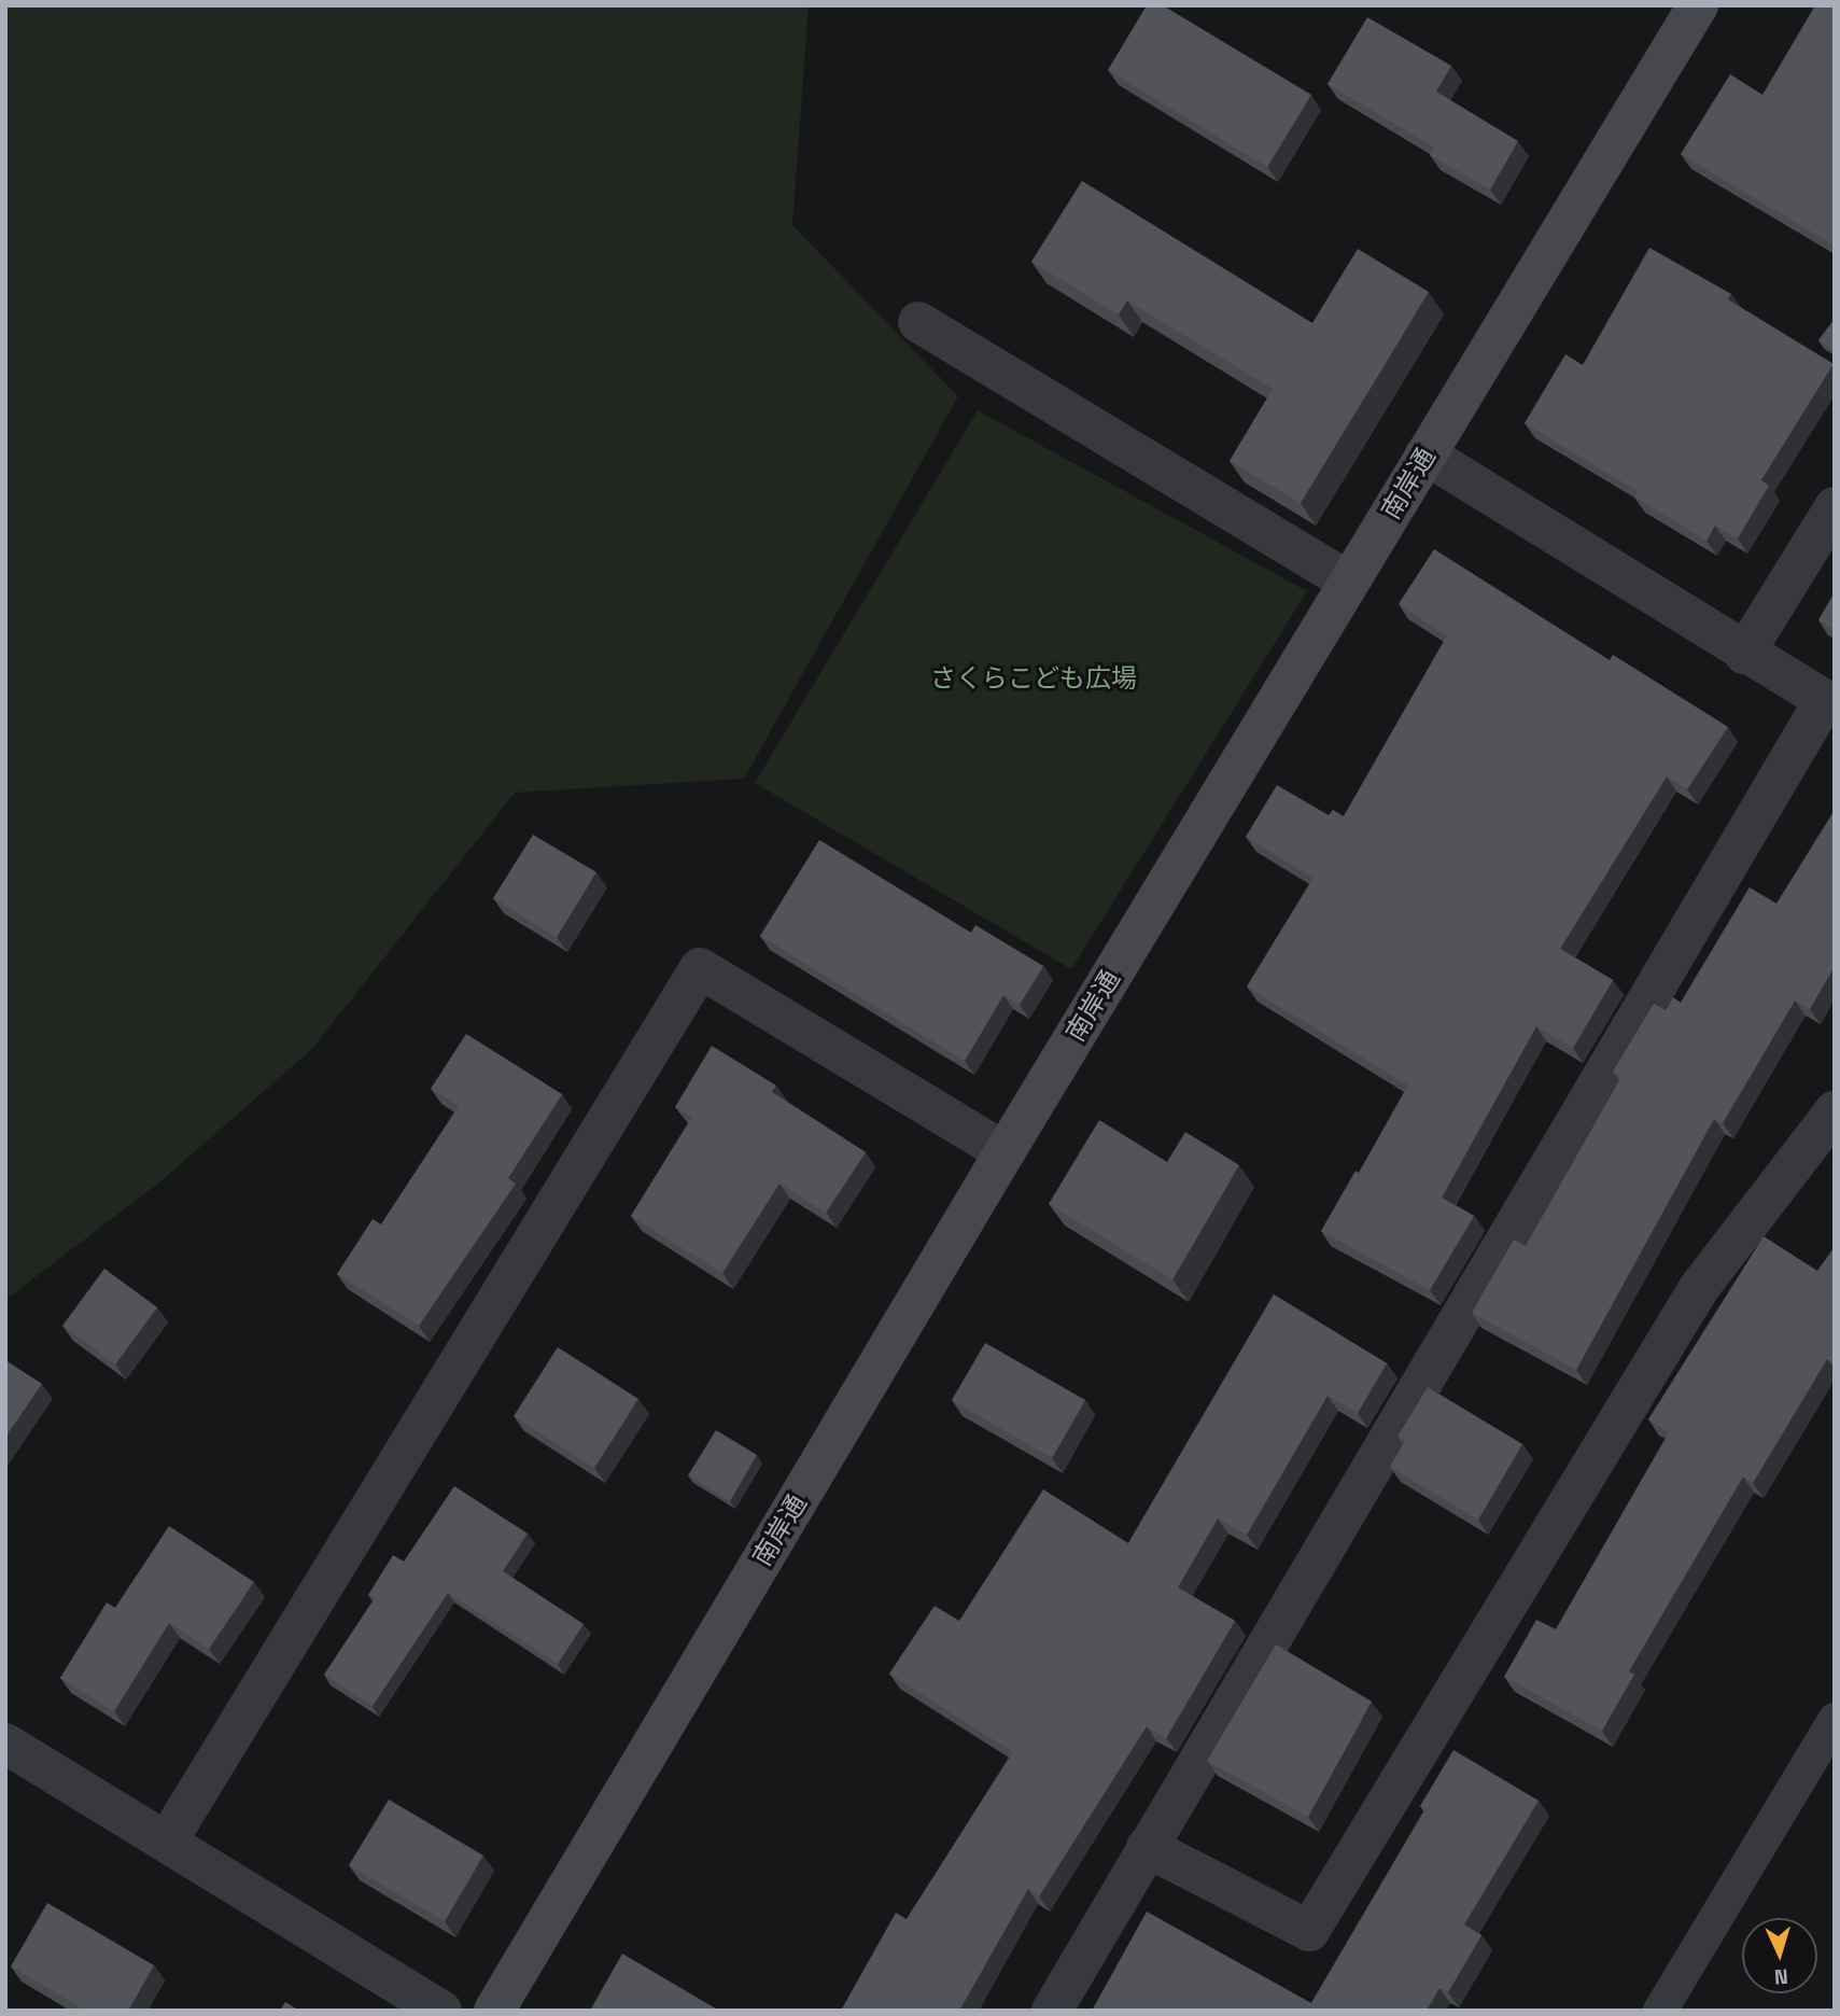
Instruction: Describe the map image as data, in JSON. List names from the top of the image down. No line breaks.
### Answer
{"streets":{"main road":["南岸通"]},"parks":["さくらこども広場"],"north":"bottom"}
